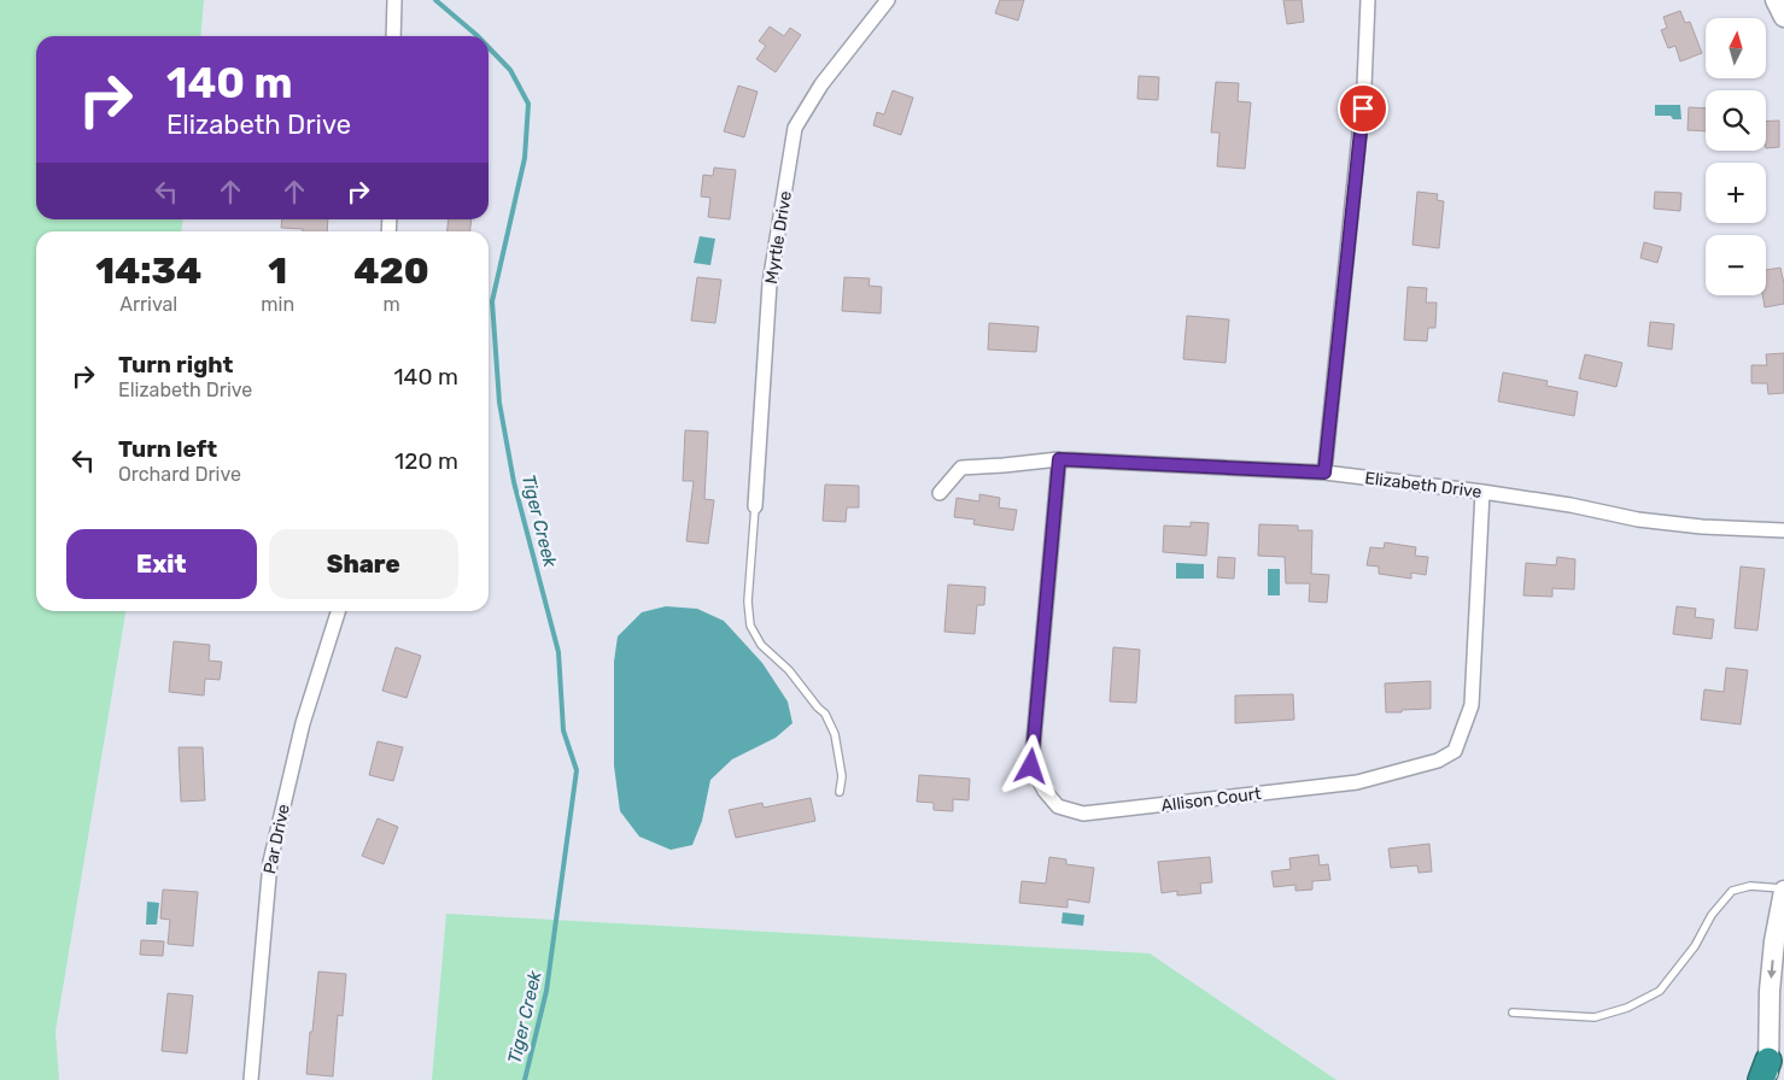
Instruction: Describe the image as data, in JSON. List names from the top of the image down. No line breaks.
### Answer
{"streets":{"street":["Myrtle Drive","Elizabeth Drive","Allison Court","Par Drive"]},"crossings":[["Elizabeth Drive","Allison Court"]],"water":["Tiger Creek"],"north":"top","page":{"map_buttons":["+","−"],"turn":["140 m","Elizabeth Drive"],"eta":["14:34","Arrival","1","min","420","m"],"list":[{"name":"Turn right","note":"Elizabeth Drive","value":"140 m"},{"name":"Turn left","note":"Orchard Drive","value":"120 m"}],"buttons":["Exit","Share"]}}
